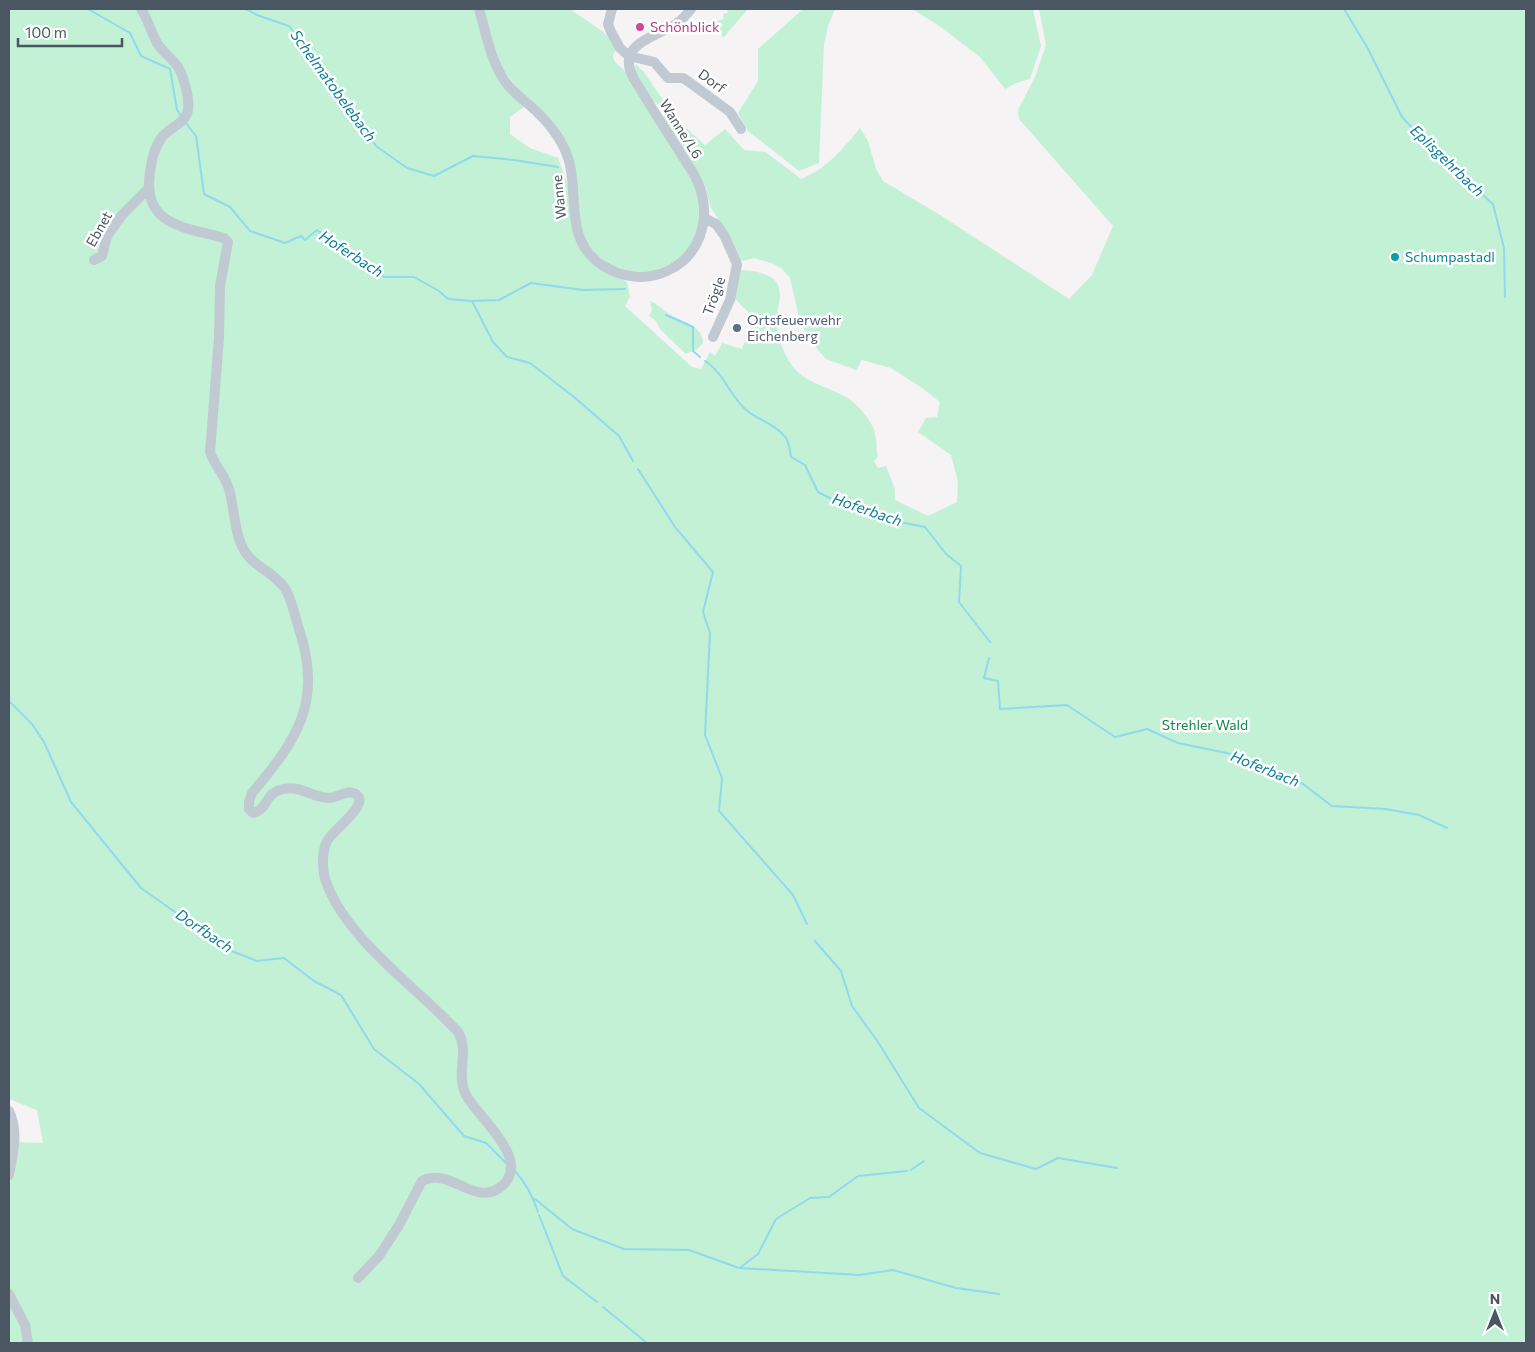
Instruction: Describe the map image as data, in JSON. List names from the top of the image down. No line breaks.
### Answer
{"streets":{"street":["Dorf","Wanne/L6","Wanne","Ebnet","Trögle"]},"crossings":[["Dorf","Wanne/L6"],["Wanne/L6","Wanne"],["Wanne/L6","Trögle"],["Wanne","Trögle"]],"water":["Schelmatobelebach","Eplisgehrbach","Hoferbach","Dorfbach"],"parks":["Strehler Wald"],"places":["Schönblick","Schumpastadl","Ortsfeuerwehr Eichenberg"],"scale_bar":"100 m","north":"top"}
